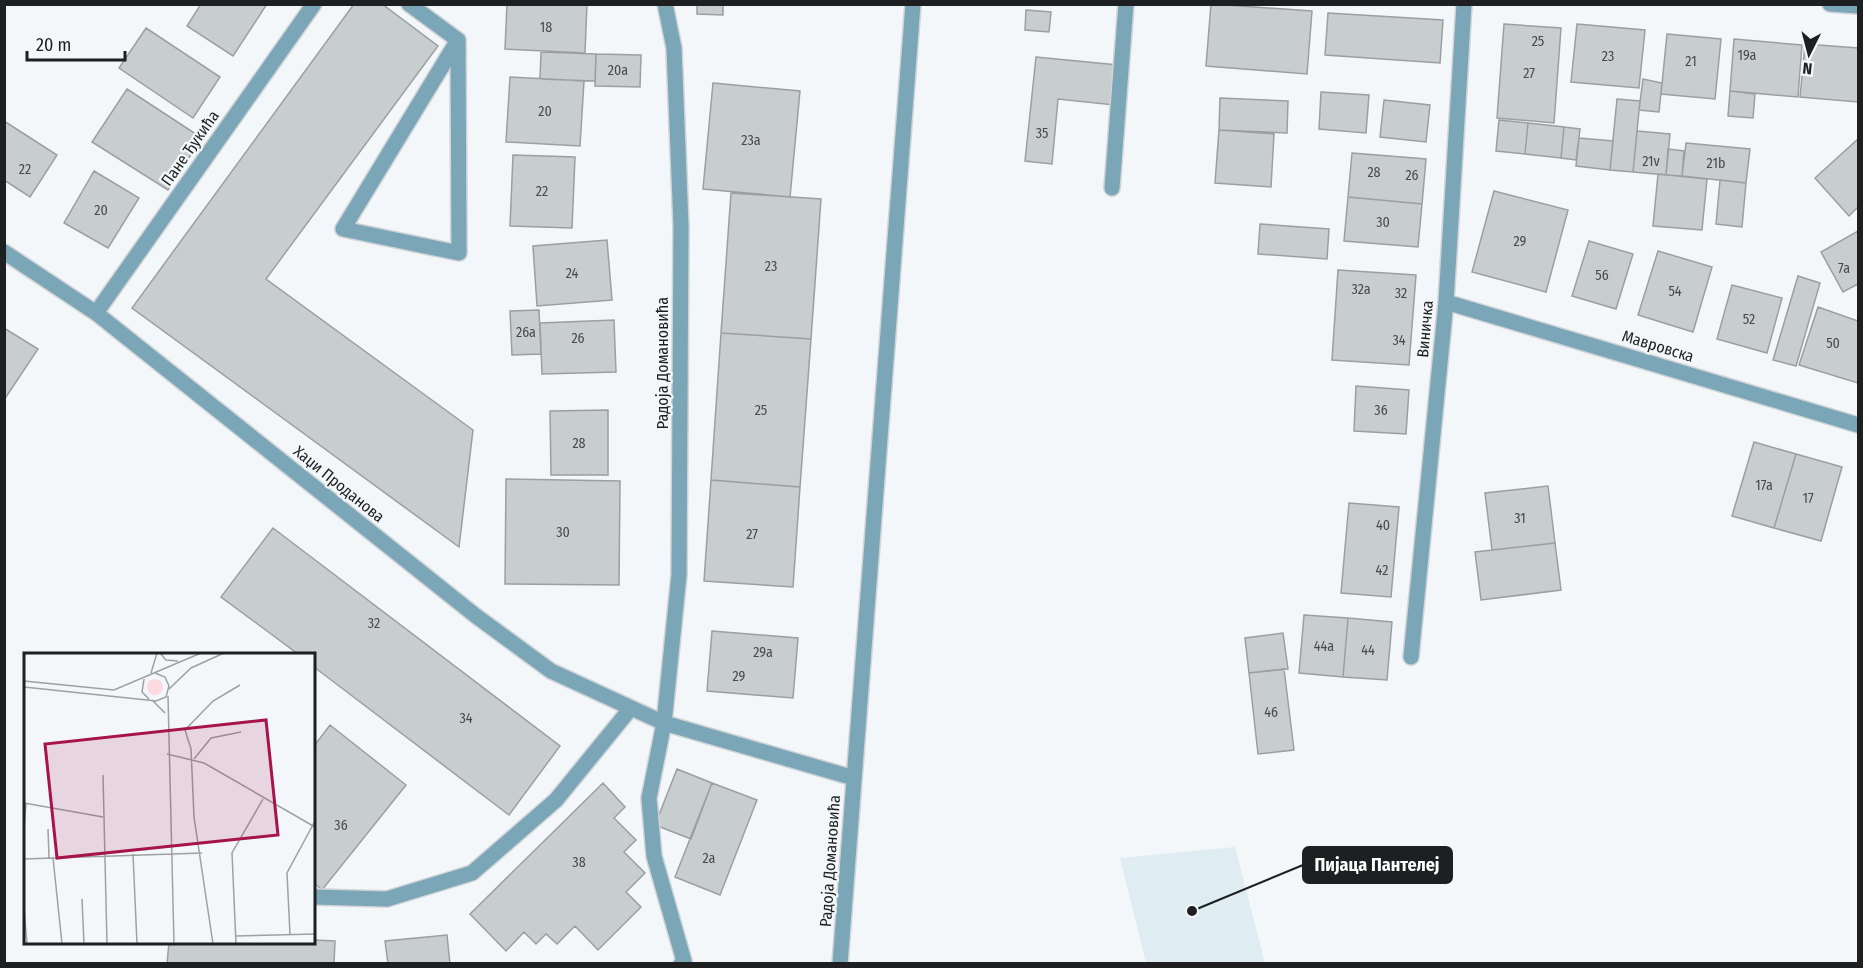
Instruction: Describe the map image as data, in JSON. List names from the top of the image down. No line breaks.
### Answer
{"streets":{"street":["Пане Ђукића","Виничка","Мавровска","Радоја Домановића","Хаџи Проданова"]},"crossings":[["Пане Ђукића","Хаџи Проданова"],["Виничка","Мавровска"],["Радоја Домановића","Хаџи Проданова"]],"places":["Пијаца Пантелеј"],"house_numbers":["18","25","19a","23","21","20a","27","20","35","23a","21v","21b","22","28","26","22","20","30","29","23","7a","24","56","32a","54","32","52","26a","26","34","50","25","36","28","17a","17","31","40","30","27","42","32","44a","44","29a","29","46","34","36","2a","38"],"scale_bar":"20 m","north":"bottom"}
